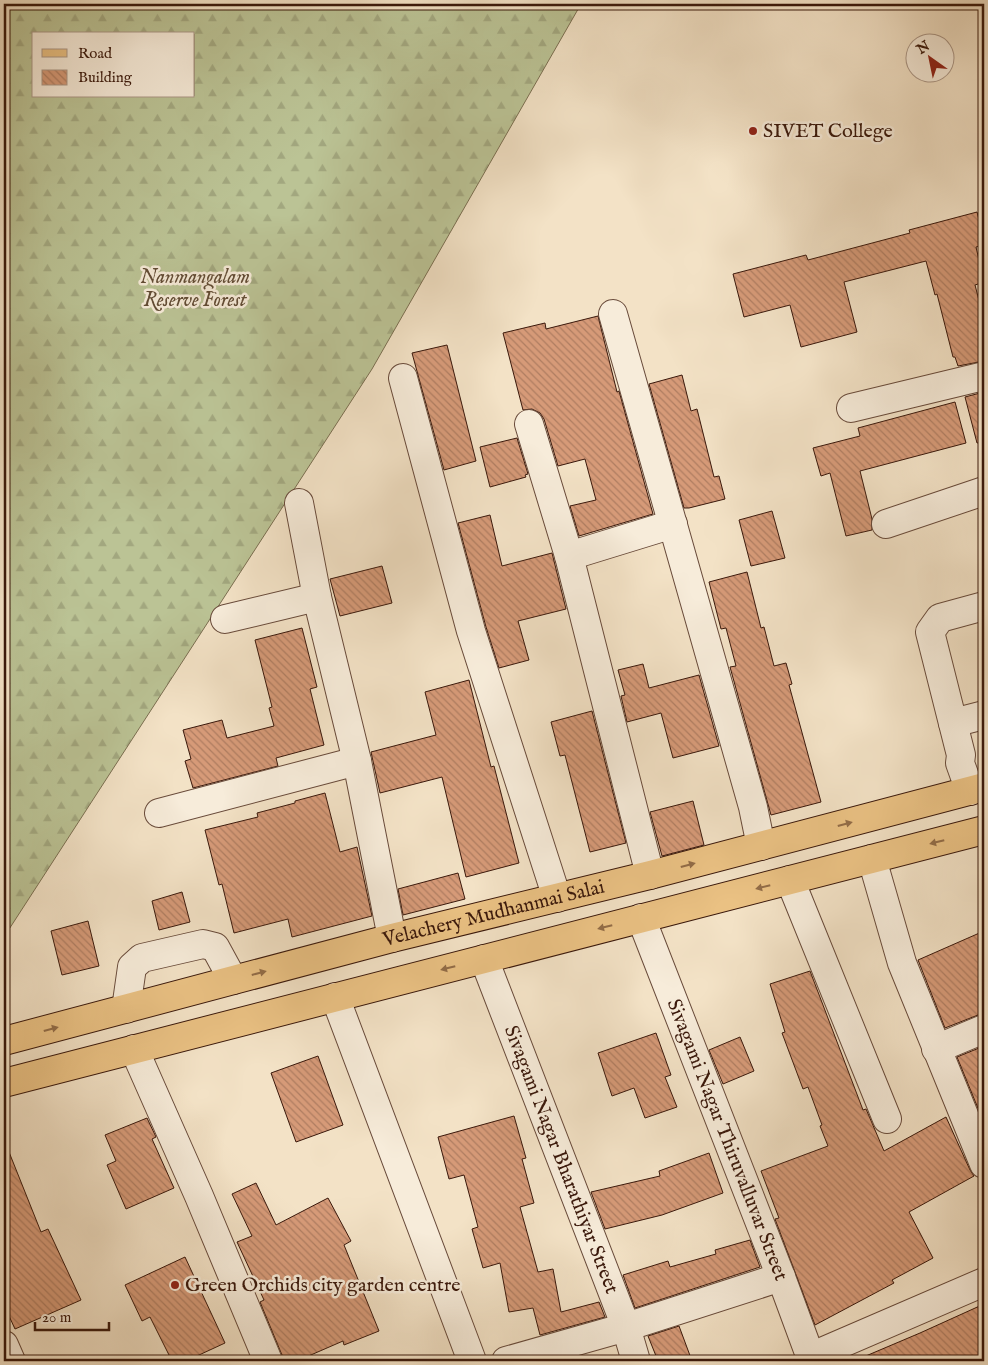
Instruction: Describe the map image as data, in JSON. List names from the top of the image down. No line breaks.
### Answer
{"streets":{"main road":["Velachery Mudhanmai Salai"],"street":["Sivagami Nagar Thiruvalluvar Street","Sivagami Nagar Bharathiyar Street"]},"crossings":[["Velachery Mudhanmai Salai","Sivagami Nagar Thiruvalluvar Street"],["Velachery Mudhanmai Salai","Sivagami Nagar Bharathiyar Street"]],"parks":["Nanmangalam Reserve Forest"],"places":["SIVET College","Green Orchids city garden centre"],"legend":["Road","Building"],"scale_bar":"20 m","north":"top left"}
